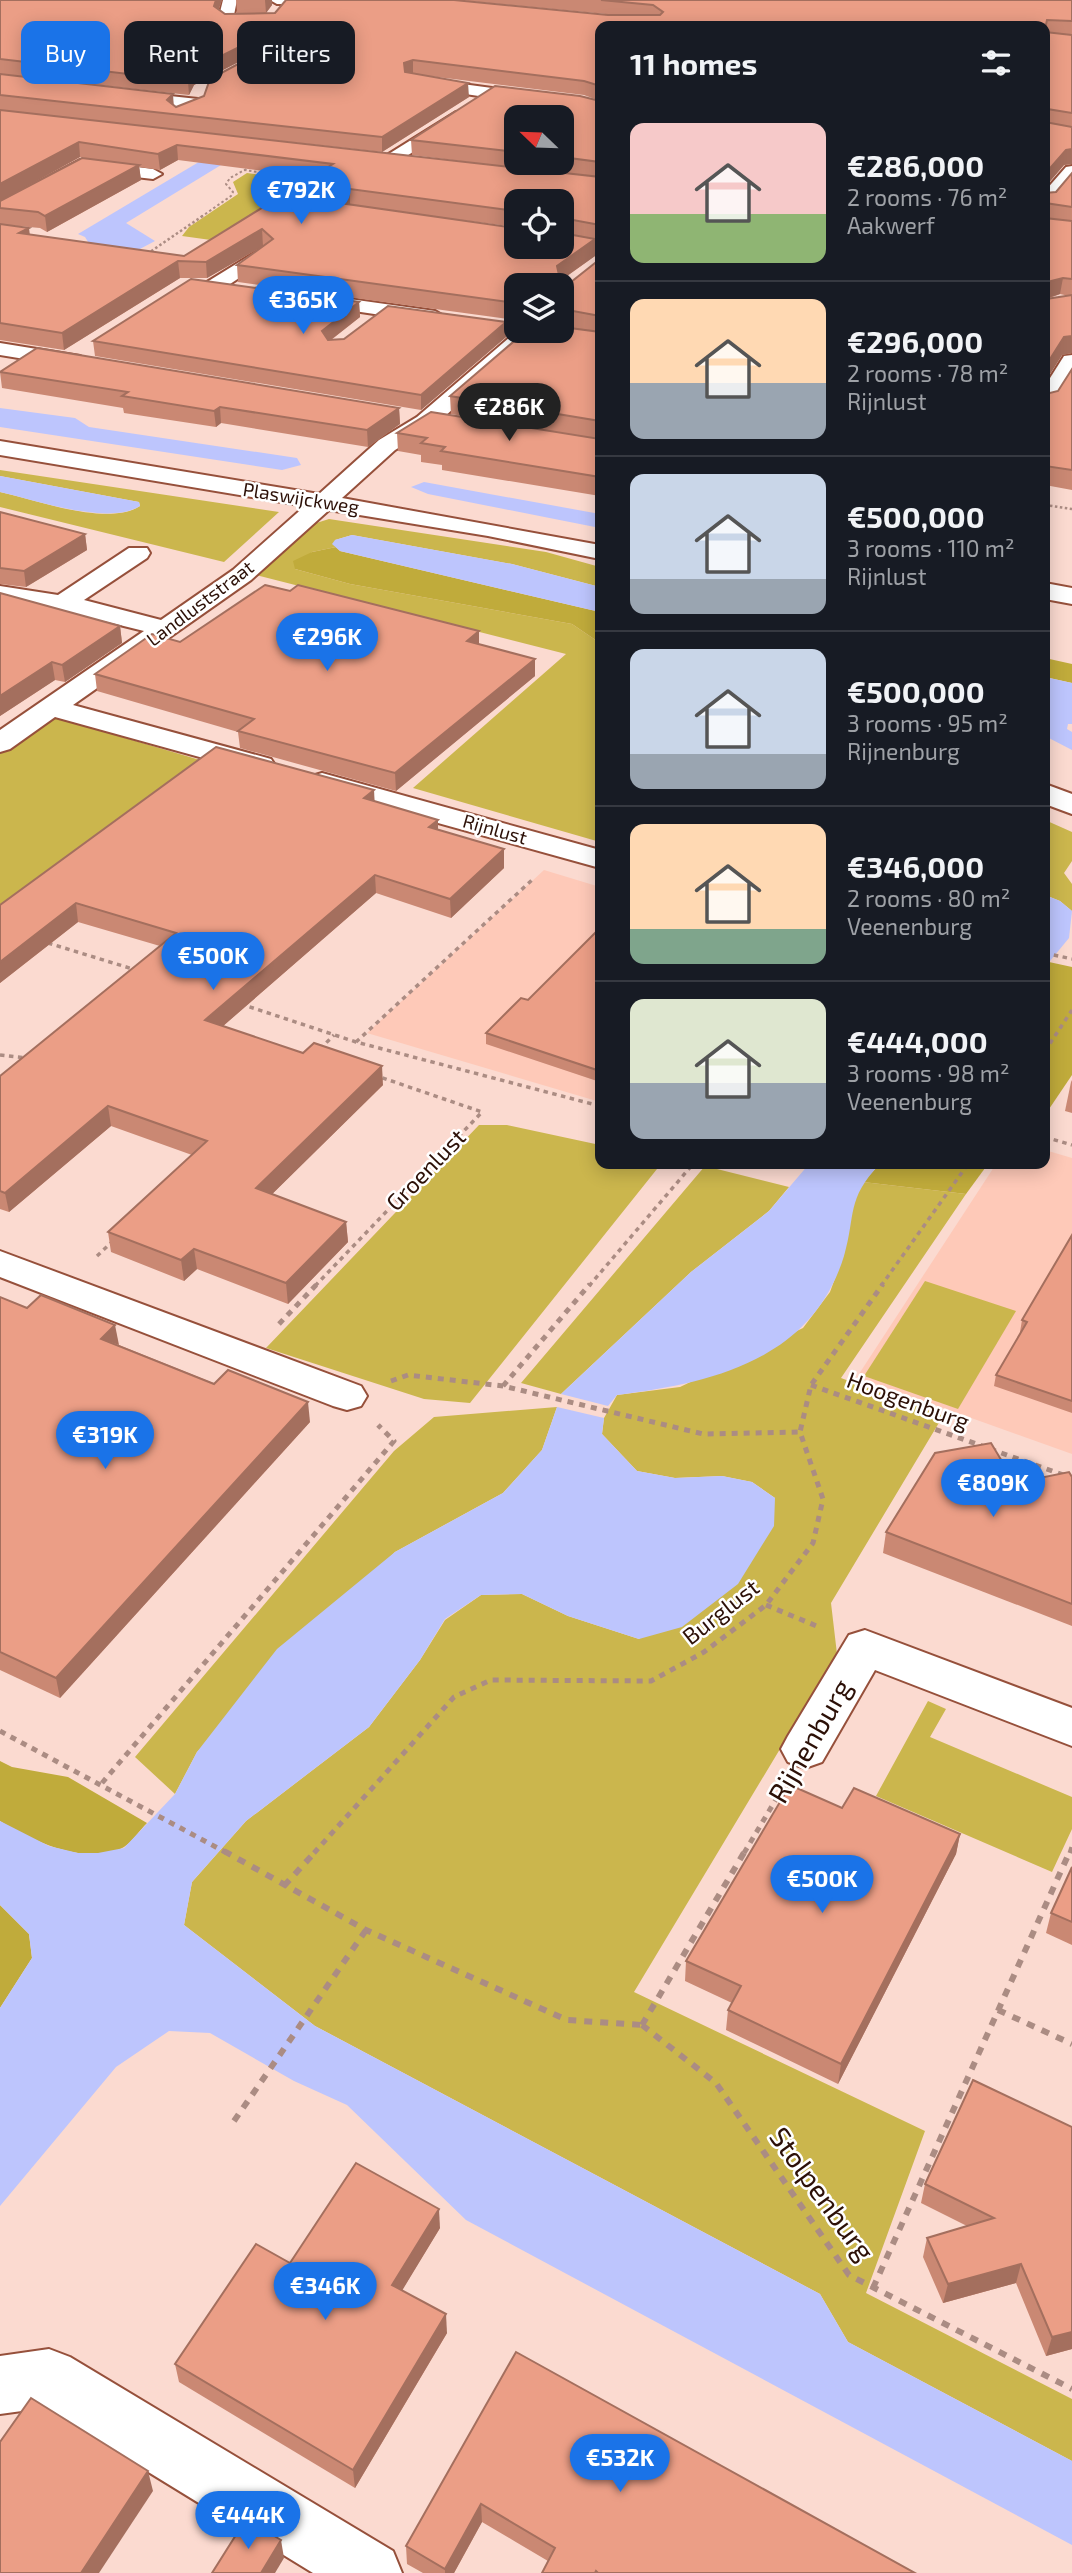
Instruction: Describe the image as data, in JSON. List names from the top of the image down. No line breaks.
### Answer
{"streets":{"street":["Plaswijckweg","Landluststraat","Rijnlust","Rijnenburg"],"path":["Groenlust","Hoogenburg","Burglust","Stolpenburg"]},"crossings":[["Plaswijckweg","Landluststraat"],["Landluststraat","Rijnlust"],["Rijnenburg","Stolpenburg"]],"north":"top left","page":{"chip":["Buy","Rent","Filters"],"heading":"11 homes","list":[{"name":"€286,000","note":"2 rooms · 76 m² · Aakwerf"},{"name":"€296,000","note":"2 rooms · 78 m² · Rijnlust"},{"name":"€500,000","note":"3 rooms · 110 m² · Rijnlust"},{"name":"€500,000","note":"3 rooms · 95 m² · Rijnenburg"},{"name":"€346,000","note":"2 rooms · 80 m² · Veenenburg"},{"name":"€444,000","note":"3 rooms · 98 m² · Veenenburg"}],"price":["€792K","€365K","€286K","€296K","€500K","€319K","€809K","€500K","€346K","€532K","€444K"]}}
